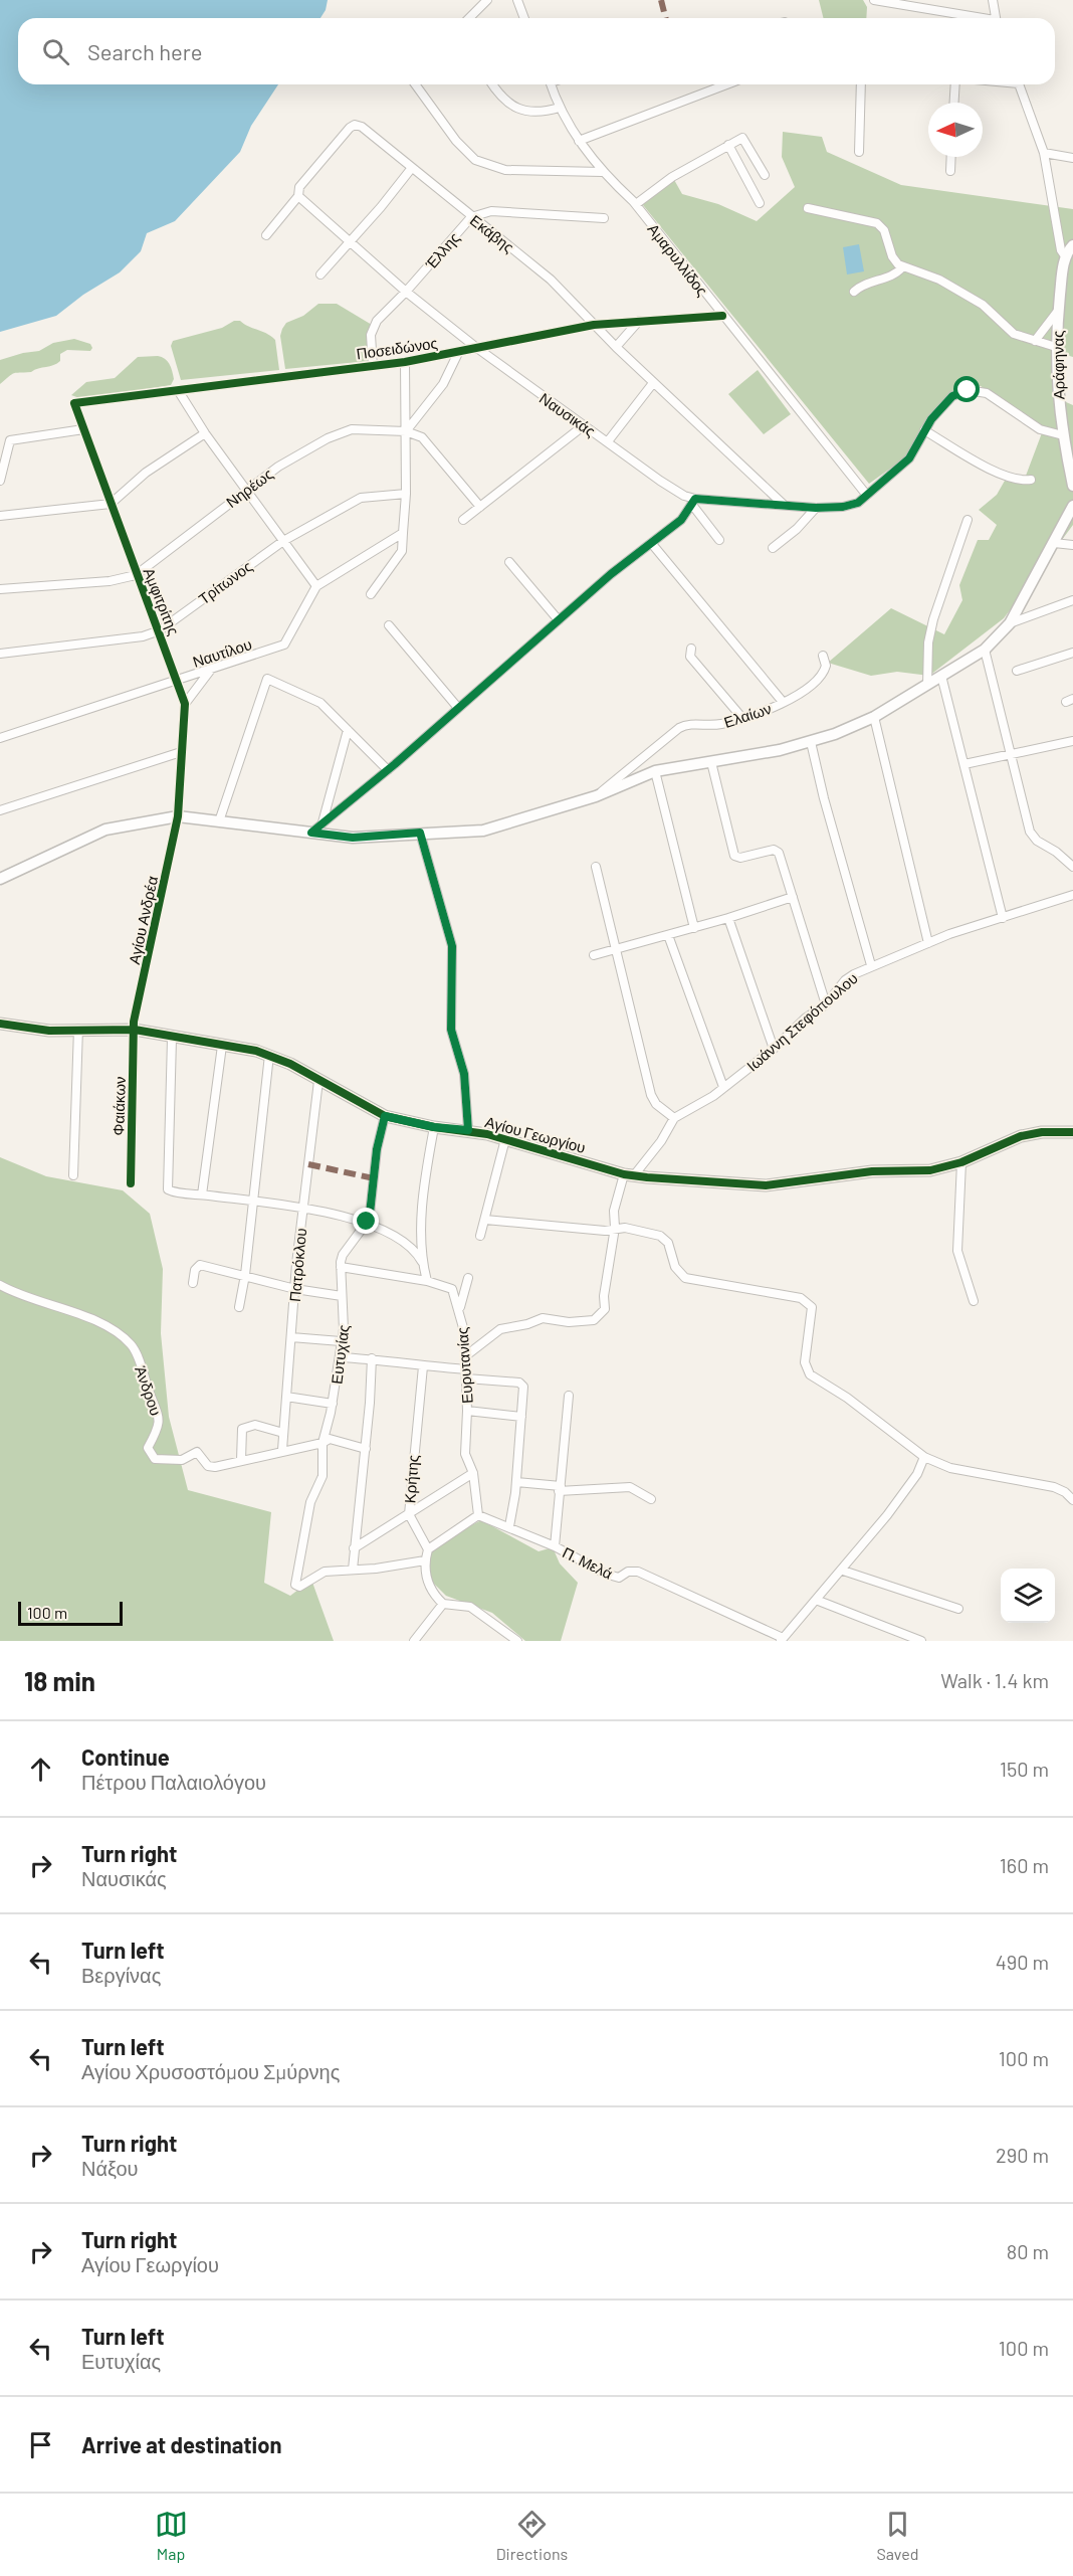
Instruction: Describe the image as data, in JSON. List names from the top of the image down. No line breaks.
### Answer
{"streets":{"main road":["Αράφηνας","Αγίου Γεωργίου"],"street":["Εκάβης","Έλλης","Αμαρυλλίδος","Ποσειδώνος","Ναυσικάς","Νηρέως","Τρίτωνος","Αμφιτρίτης","Ναυτίλου","Ελαίων","Αγίου Ανδρέα","Ιωάννη Στεφόπουλου","Φαιάκων","Πατρόκλου","Ευτυχίας","Ευρυτανίας","Άνδρου","Κρήτης","Π. Μελά"]},"crossings":[["Εκάβης","Έλλης"],["Εκάβης","Ποσειδώνος"],["Εκάβης","Ναυσικάς"],["Έλλης","Ποσειδώνος"],["Έλλης","Ναυσικάς"],["Αμαρυλλίδος","Ποσειδώνος"],["Ποσειδώνος","Ναυσικάς"],["Ποσειδώνος","Αμφιτρίτης"],["Αράφηνας","Ναυσικάς"],["Νηρέως","Αμφιτρίτης"],["Τρίτωνος","Αμφιτρίτης"],["Αμφιτρίτης","Ναυτίλου"],["Αμφιτρίτης","Αγίου Ανδρέα"],["Αγίου Ανδρέα","Φαιάκων"],["Αγίου Ανδρέα","Αγίου Γεωργίου"],["Φαιάκων","Αγίου Γεωργίου"],["Αγίου Γεωργίου","Πατρόκλου"],["Αγίου Γεωργίου","Ευτυχίας"],["Πατρόκλου","Άνδρου"],["Ευτυχίας","Άνδρου"],["Ευρυτανίας","Π. Μελά"]],"scale_bar":"100 m","north":"left","page":{"search":"Search here","scale":"100 m","heading":["18 min","Walk · 1.4 km"],"list":[["Continue","Πέτρου Παλαιολόγου","150 m"],["Turn right","Ναυσικάς","160 m"],["Turn left","Βεργίνας","490 m"],["Turn left","Αγίου Χρυσοστόμου Σμύρνης","100 m"],["Turn right","Νάξου","290 m"],["Turn right","Αγίου Γεωργίου","80 m"],["Turn left","Ευτυχίας","100 m"],"Arrive at destination"],"nav":["Map","Directions","Saved"]}}
